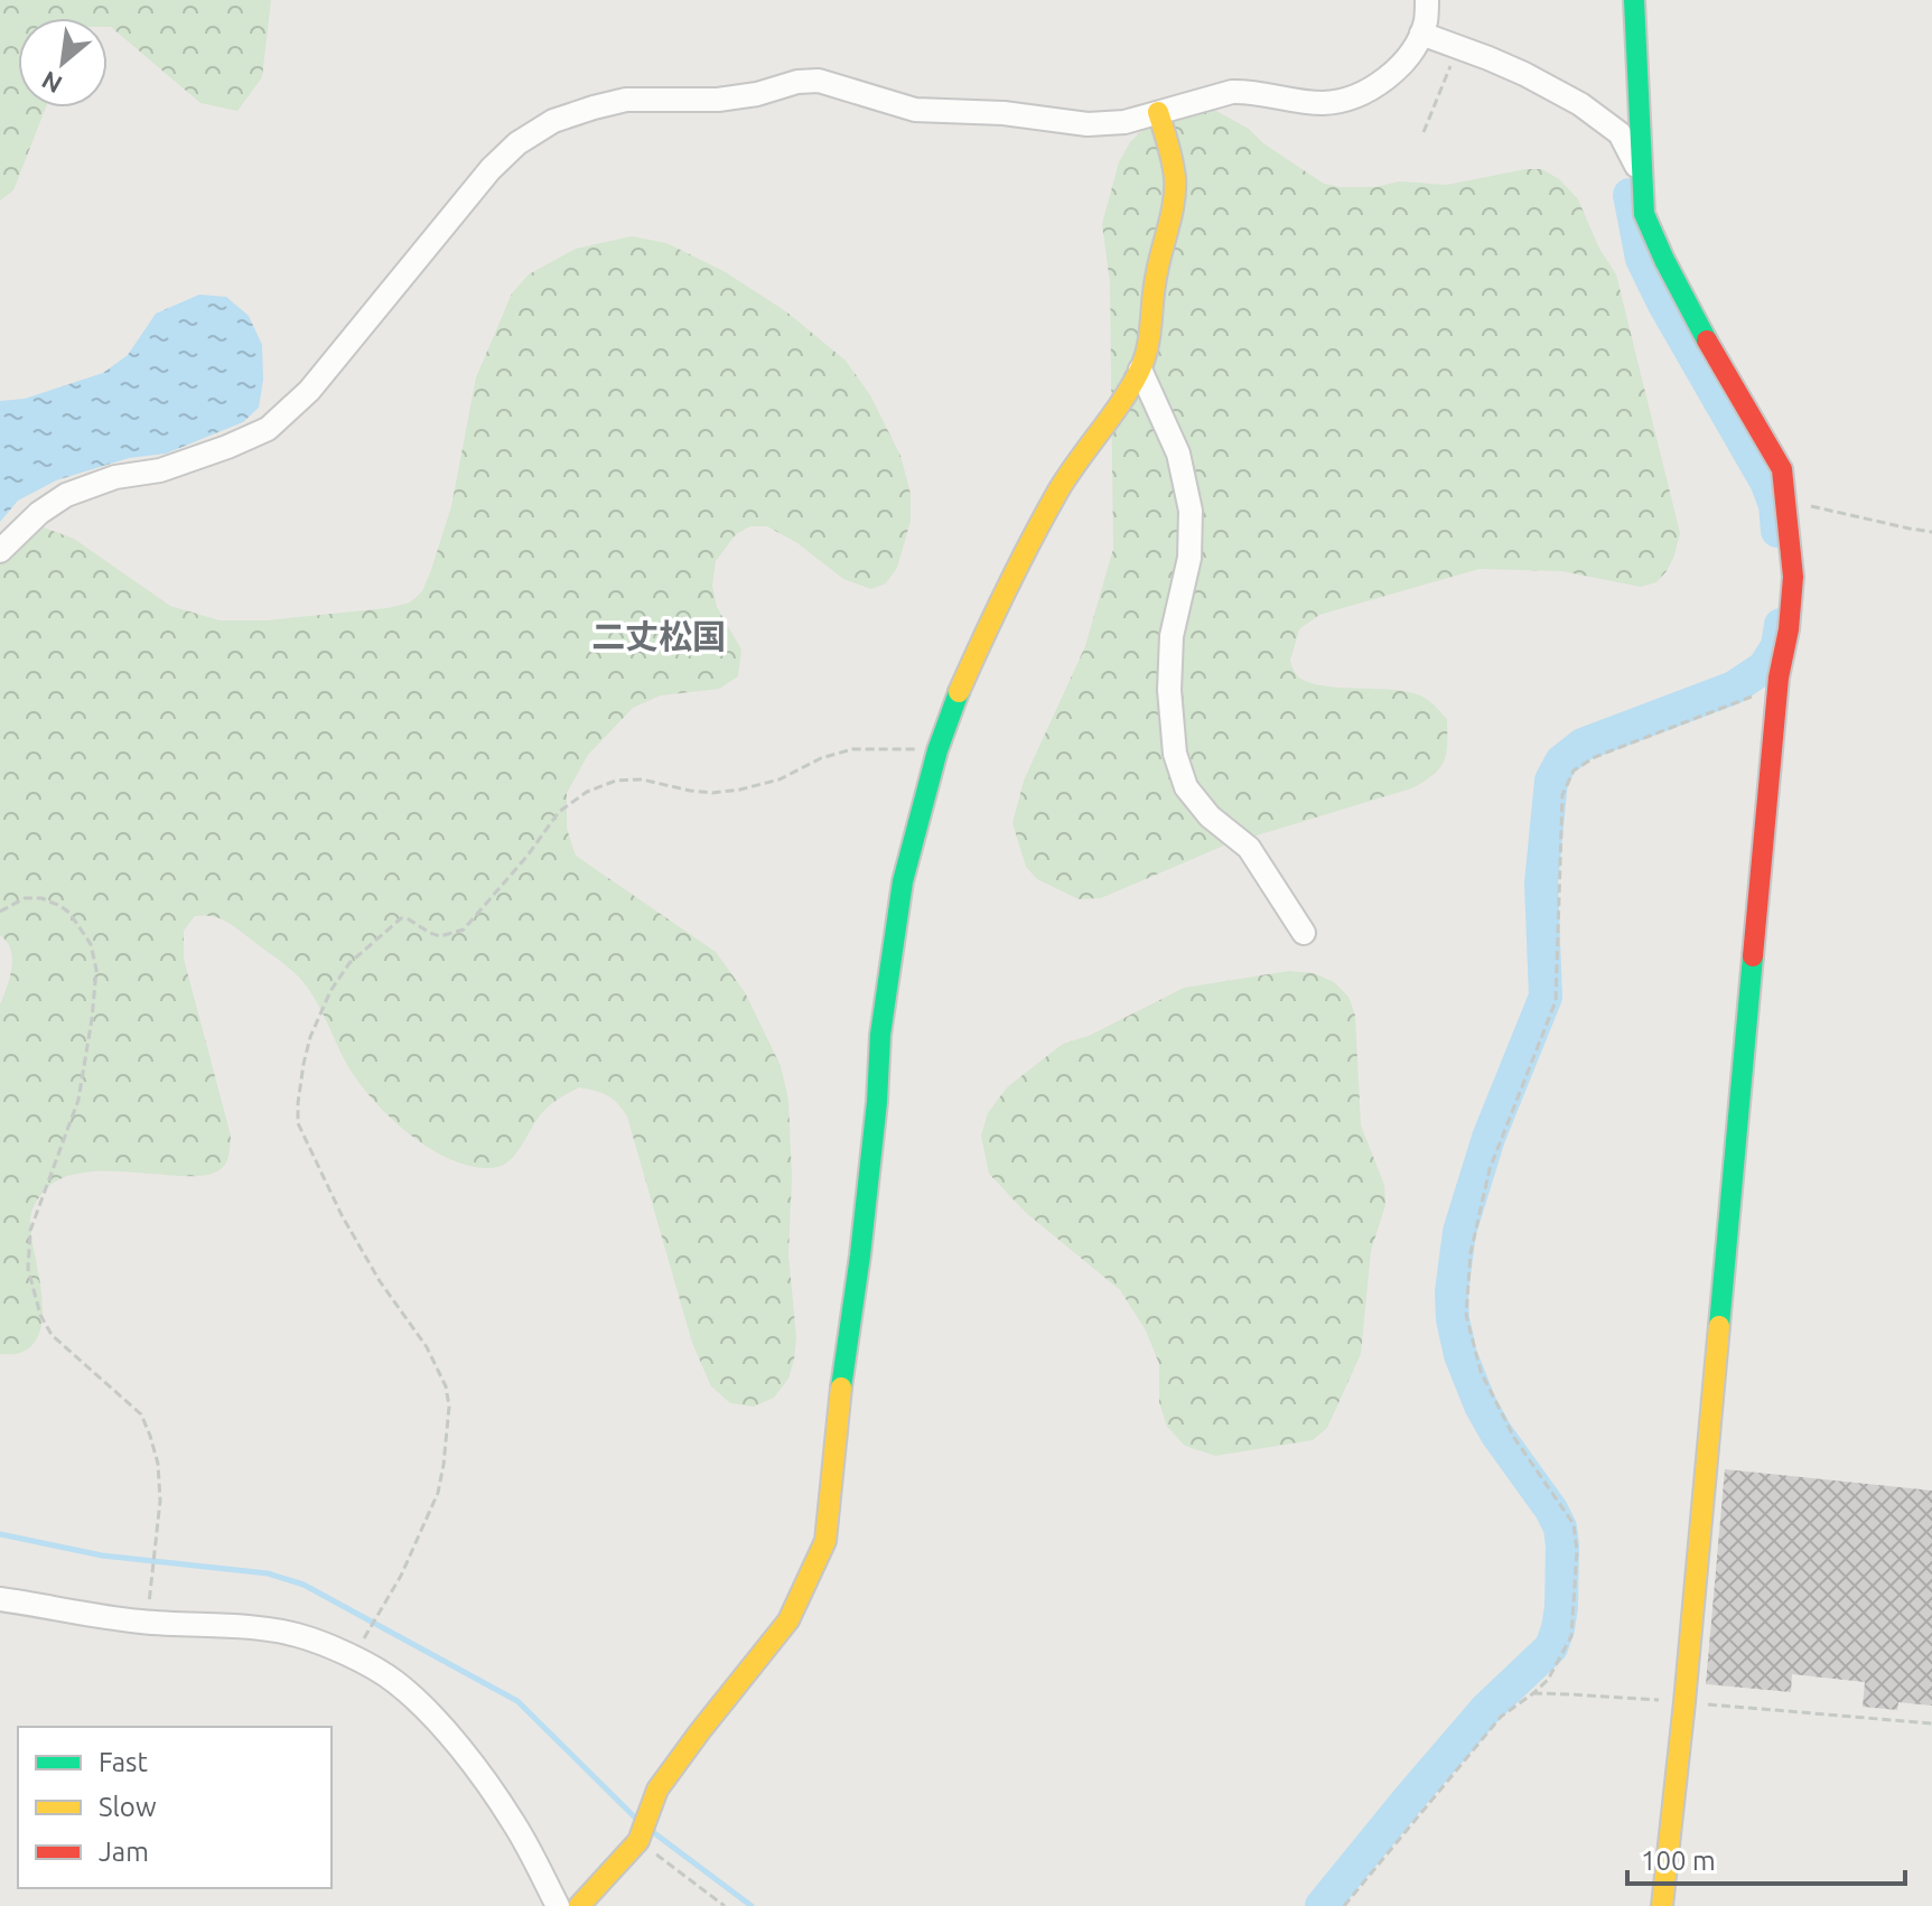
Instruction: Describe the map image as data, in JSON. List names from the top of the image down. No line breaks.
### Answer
{"districts":["二丈松国"],"legend":["Fast","Slow","Jam"],"scale_bar":"100 m","north":"bottom left"}
